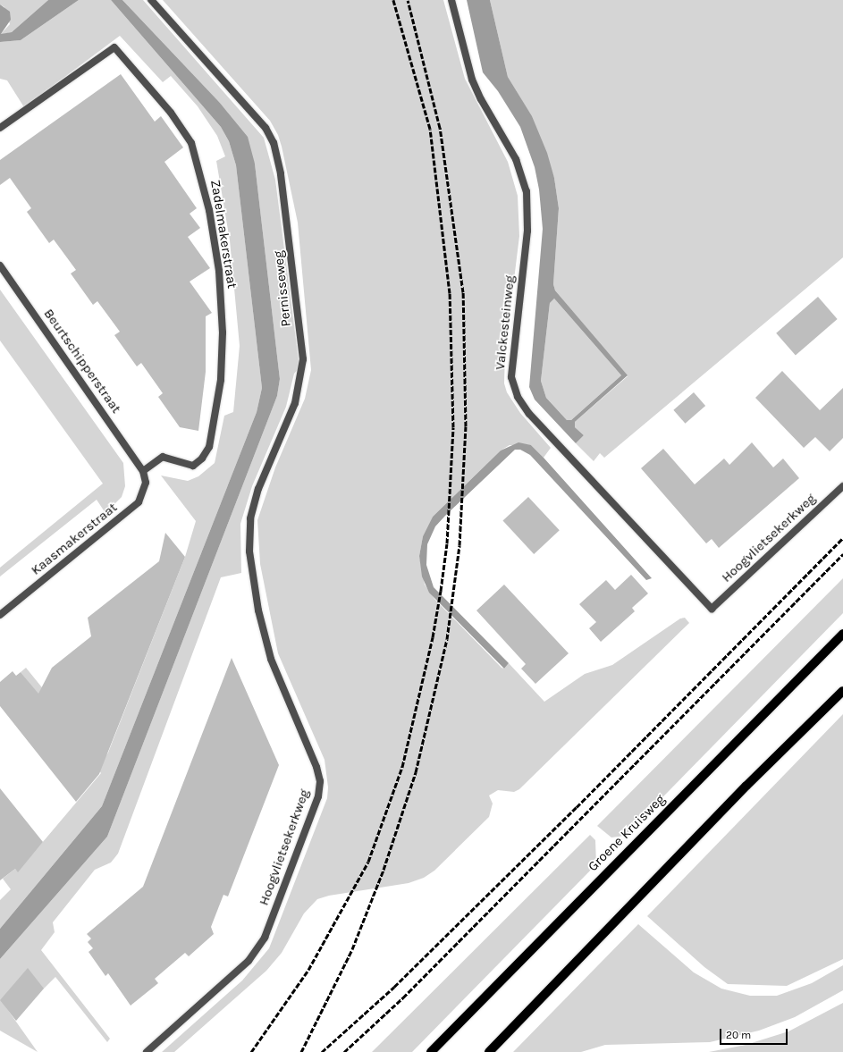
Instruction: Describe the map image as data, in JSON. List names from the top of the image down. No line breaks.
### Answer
{"streets":{"main road":["Groene Kruisweg"],"street":["Zadelmakerstraat","Pernisseweg","Valckesteinweg","Beurtschipperstraat","Hoogvlietsekerkweg","Kaasmakerstraat"]},"crossings":[["Zadelmakerstraat","Beurtschipperstraat"],["Zadelmakerstraat","Kaasmakerstraat"],["Pernisseweg","Hoogvlietsekerkweg"],["Valckesteinweg","Hoogvlietsekerkweg"],["Beurtschipperstraat","Kaasmakerstraat"]],"scale_bar":"20 m"}
